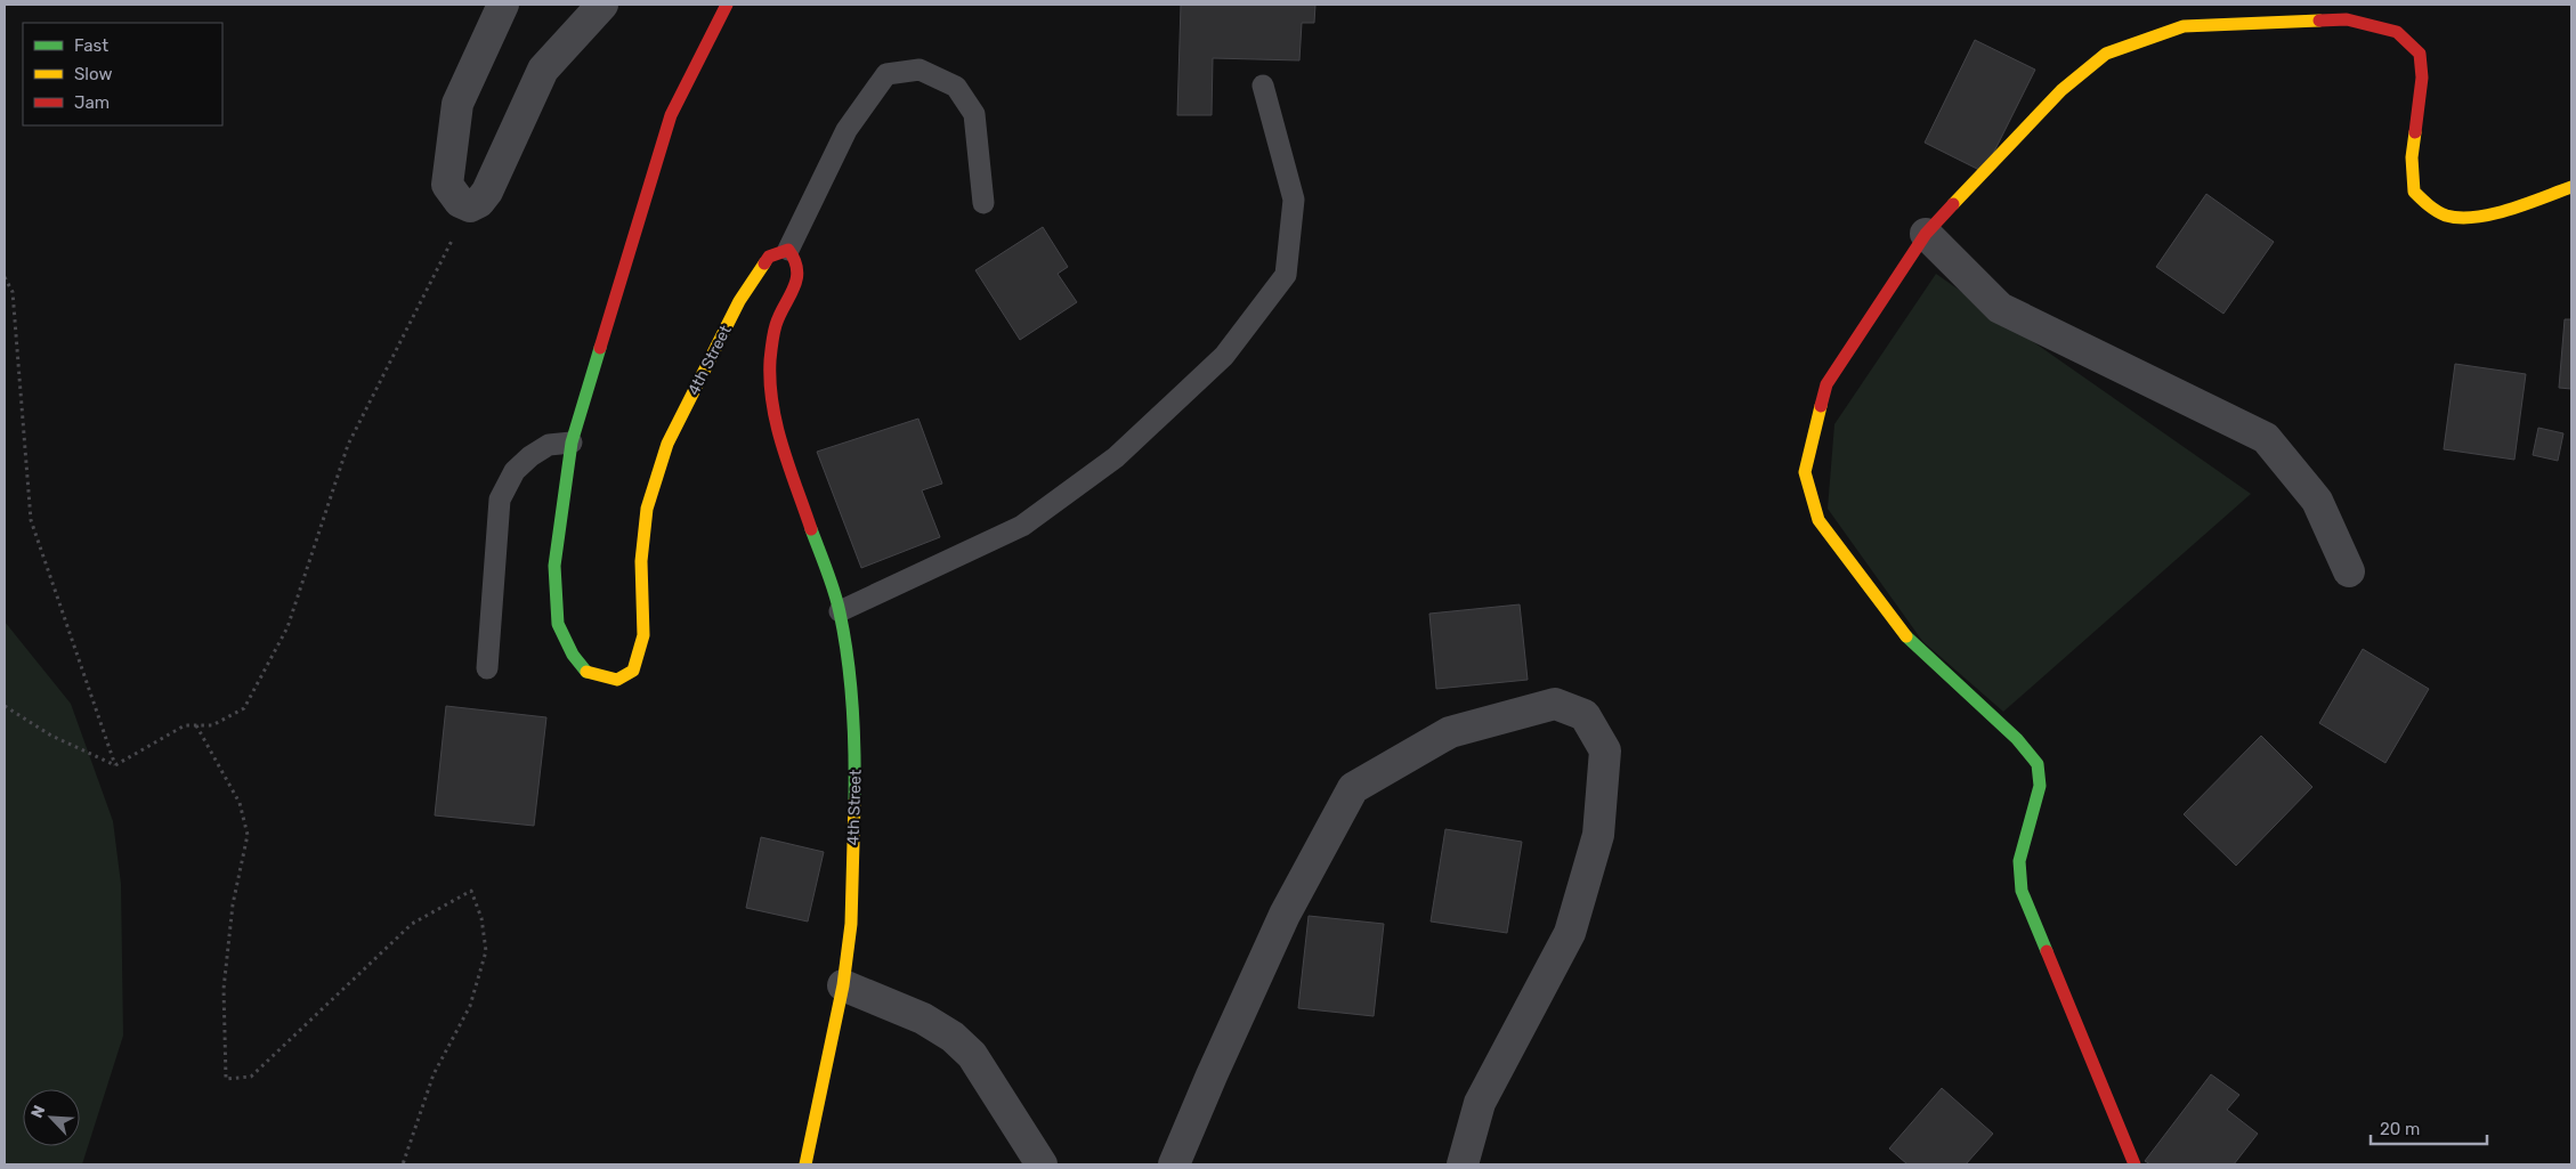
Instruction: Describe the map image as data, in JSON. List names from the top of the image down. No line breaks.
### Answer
{"streets":{"street":["4th Street"]},"legend":["Fast","Slow","Jam"],"scale_bar":"20 m","north":"top left"}
